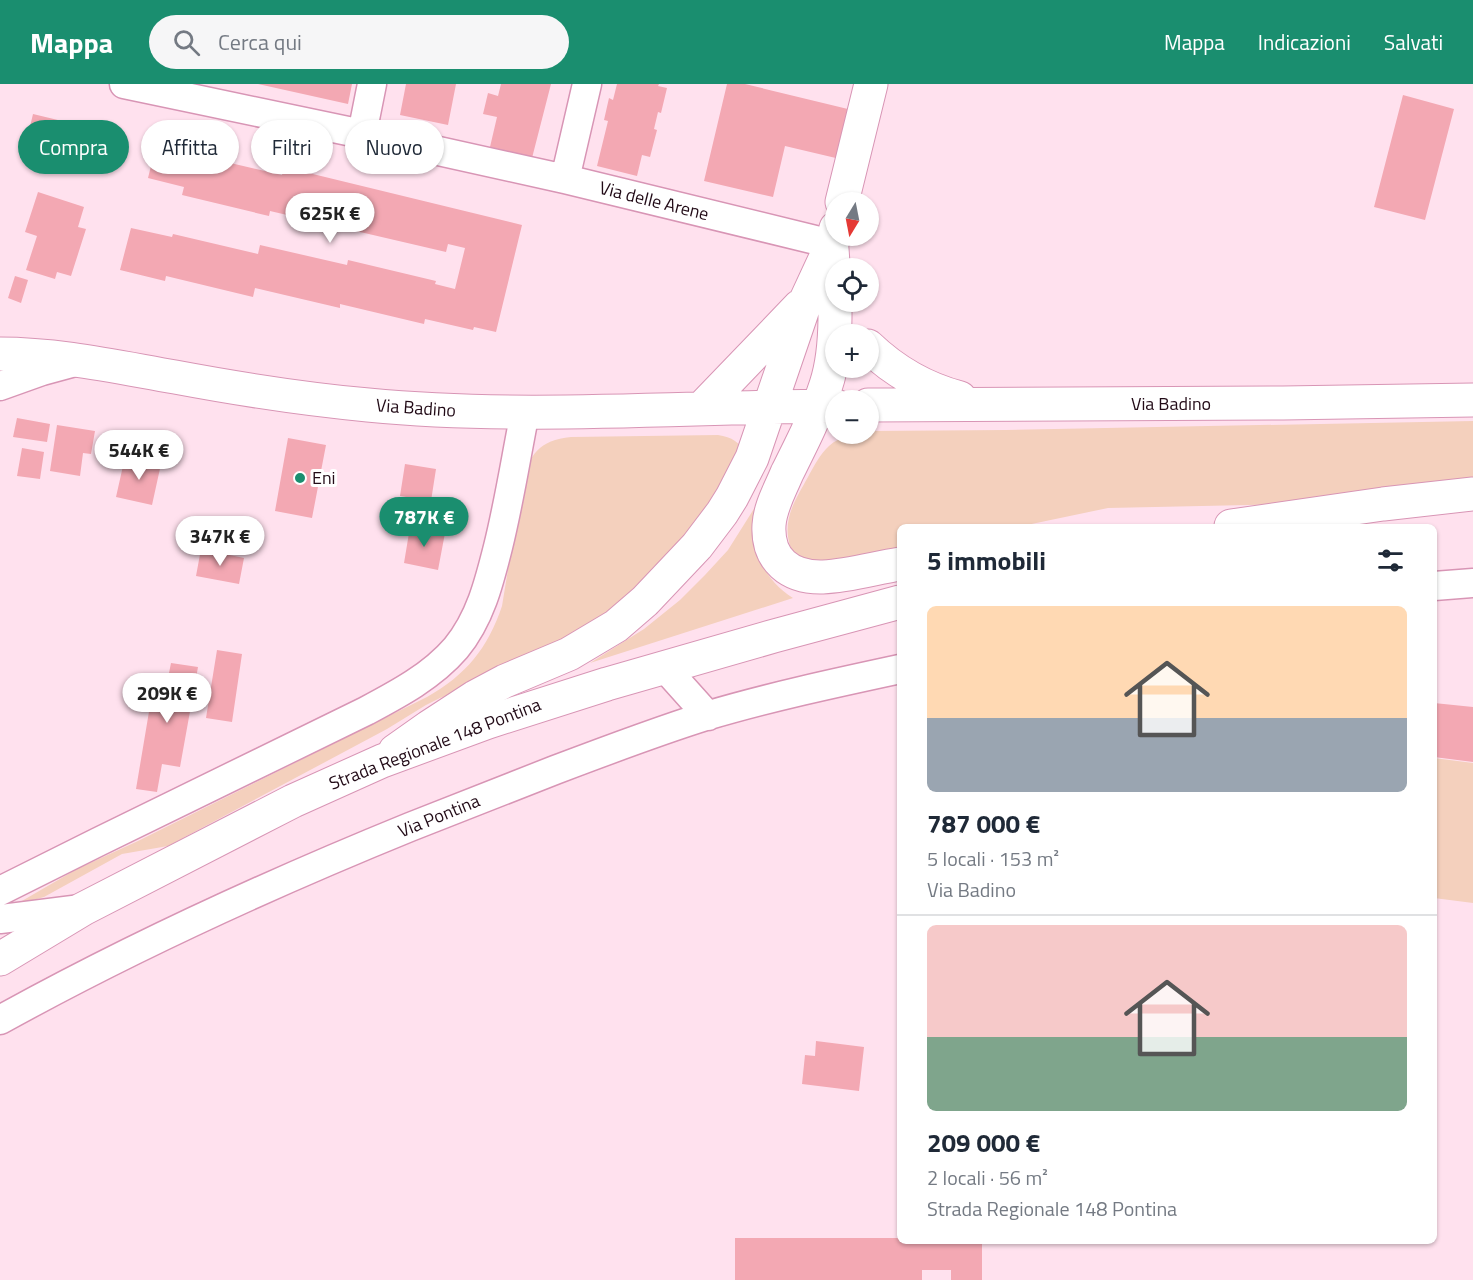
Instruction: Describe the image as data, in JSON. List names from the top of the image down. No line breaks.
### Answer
{"streets":{"street":["Via delle Arene","Via Badino","Strada Regionale 148 Pontina","Via Pontina"]},"places":["Eni"],"north":"bottom","page":{"header":"Mappa","search":"Cerca qui","nav":["Mappa","Indicazioni","Salvati"],"chip":["Compra","Affitta","Filtri","Nuovo"],"map_buttons":["+","−"],"price":["625K €","544K €","787K €","347K €","209K €"],"heading":"5 immobili","list":[{"name":"787 000 €","note":"5 locali · 153 m² · Via Badino"},{"name":"209 000 €","note":"2 locali · 56 m² · Strada Regionale 148 Pontina"}]}}
